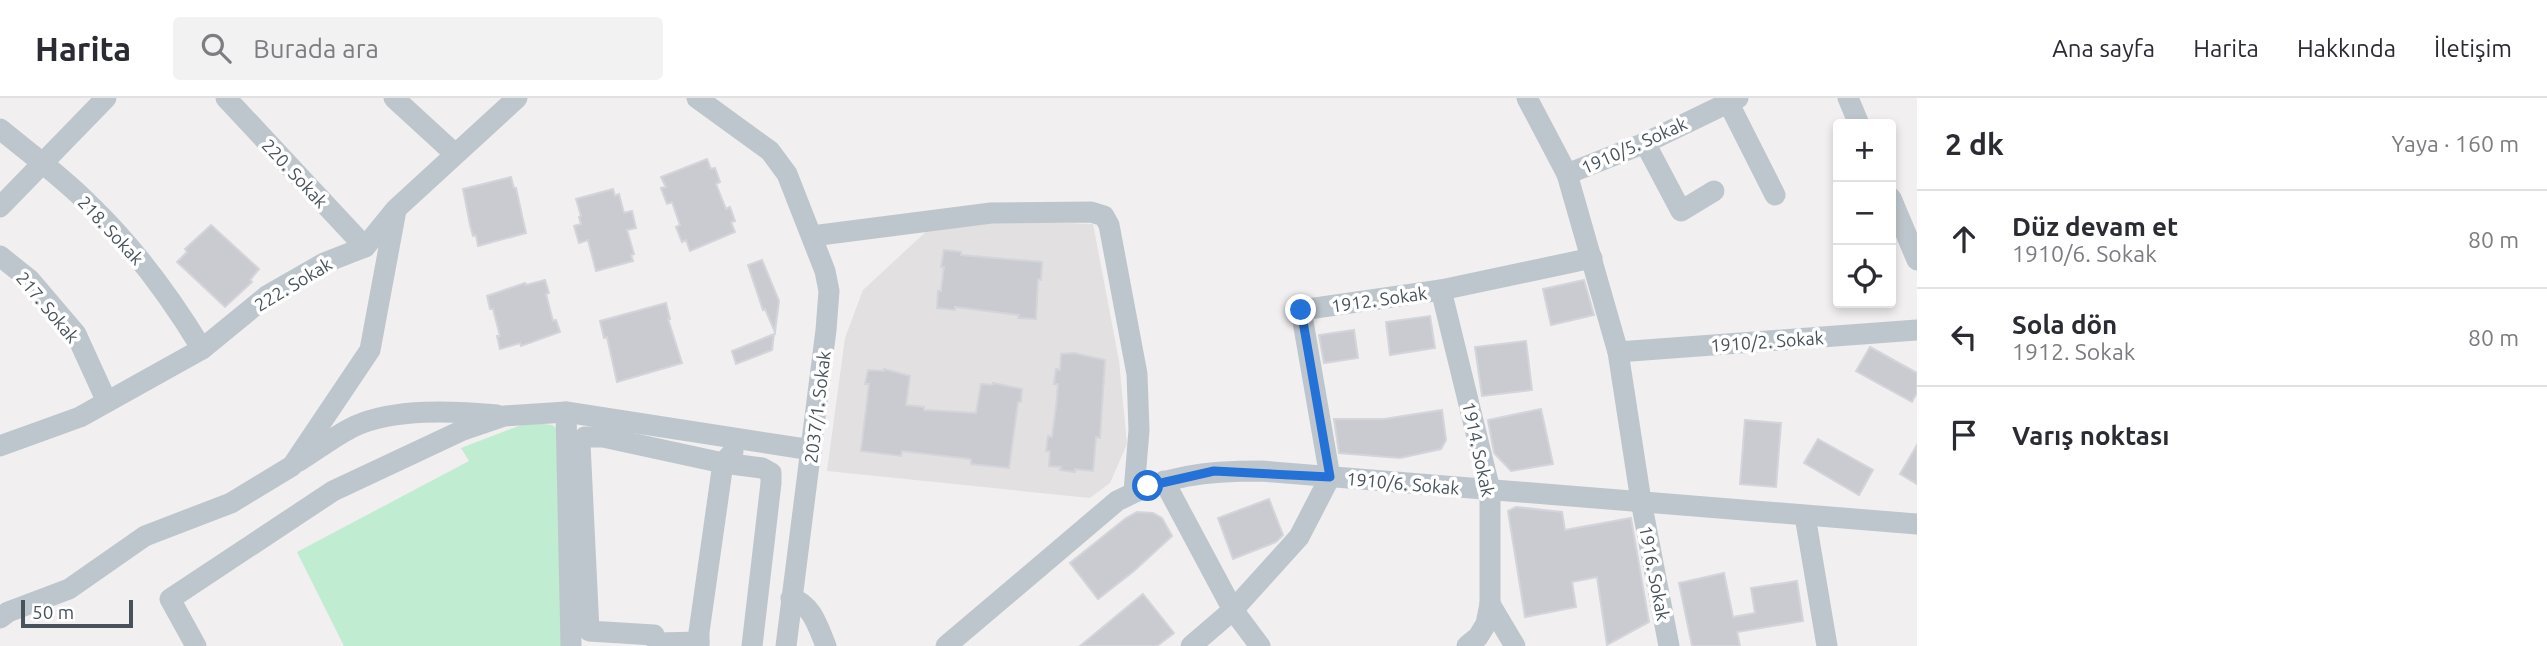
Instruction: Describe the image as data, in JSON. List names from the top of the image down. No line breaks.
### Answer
{"streets":{"street":["1910/5. Sokak","220. Sokak","218. Sokak","222. Sokak","1912. Sokak","217. Sokak","1910/2. Sokak","2037/1. Sokak","1914. Sokak","1910/6. Sokak","1916. Sokak"]},"crossings":[["220. Sokak","222. Sokak"],["218. Sokak","222. Sokak"],["222. Sokak","217. Sokak"],["1912. Sokak","1914. Sokak"],["1912. Sokak","1910/6. Sokak"],["1914. Sokak","1910/6. Sokak"],["1910/6. Sokak","1916. Sokak"]],"scale_bar":"50 m","page":{"header":"Harita","search":"Burada ara","nav":["Ana sayfa","Harita","Hakkında","İletişim"],"heading":["2 dk","Yaya · 160 m"],"map_buttons":["+","−"],"list":[["Düz devam et","1910/6. Sokak","80 m"],["Sola dön","1912. Sokak","80 m"],"Varış noktası"],"scale":"50 m"}}
